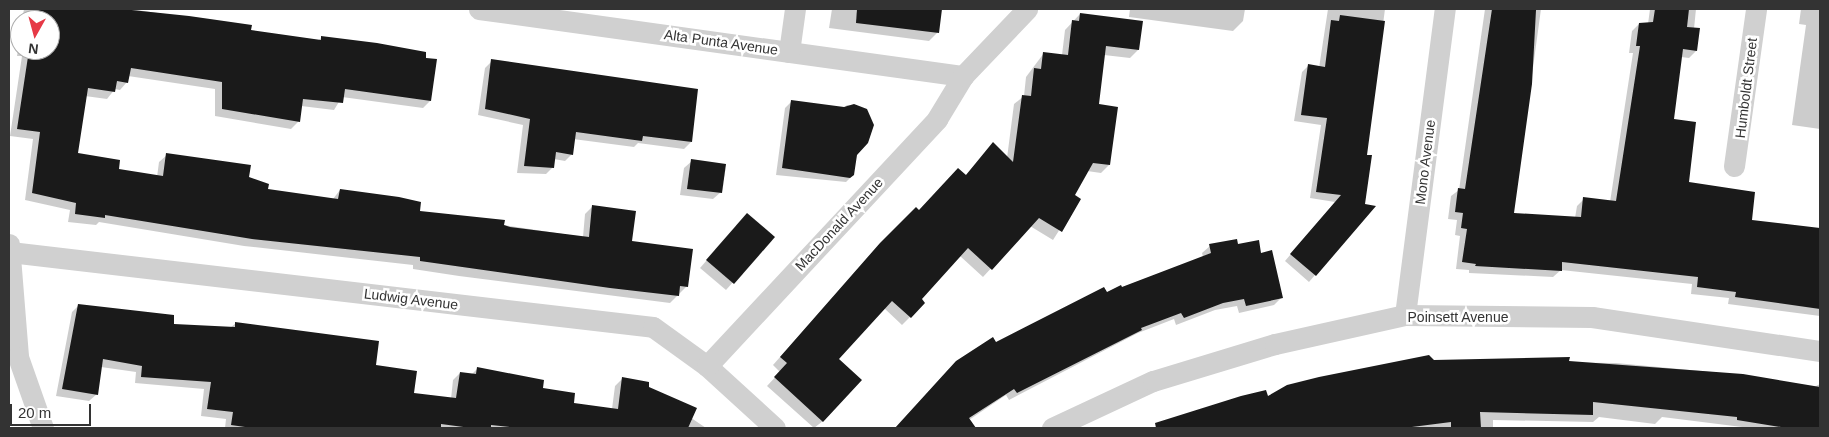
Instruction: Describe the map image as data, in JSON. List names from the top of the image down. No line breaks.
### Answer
{"streets":{"street":["Alta Punta Avenue","Humboldt Street","Mono Avenue","MacDonald Avenue","Ludwig Avenue","Poinsett Avenue"]},"crossings":[["Alta Punta Avenue","MacDonald Avenue"],["Mono Avenue","Poinsett Avenue"],["MacDonald Avenue","Ludwig Avenue"]],"scale_bar":"20 m","north":"bottom"}
